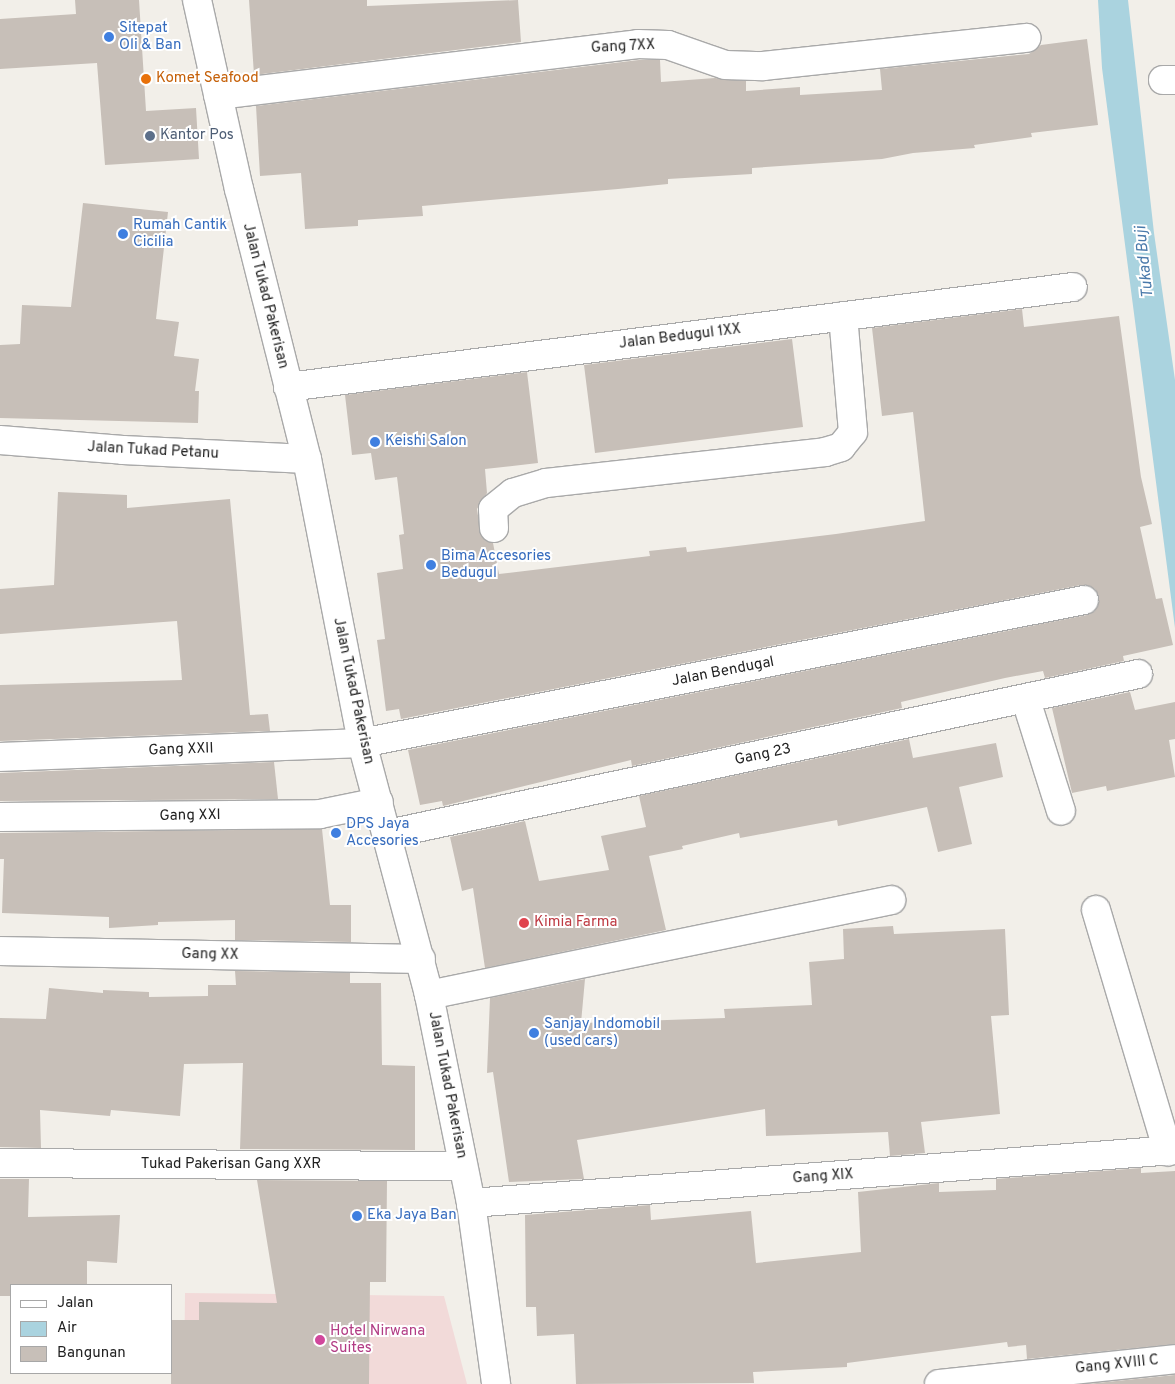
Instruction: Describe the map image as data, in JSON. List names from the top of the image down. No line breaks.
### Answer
{"streets":{"street":["Gang 7XX","Jalan Tukad Pakerisan","Jalan Bedugul 1XX","Jalan Tukad Petanu","Jalan Bendugal","Gang XXII","Gang 23","Gang XXI","Gang XX","Tukad Pakerisan Gang XXR","Gang XIX","Gang XVIII C"]},"crossings":[["Gang 7XX","Jalan Tukad Pakerisan"],["Jalan Tukad Pakerisan","Jalan Bedugul 1XX"],["Jalan Tukad Pakerisan","Jalan Tukad Petanu"],["Jalan Tukad Pakerisan","Jalan Bendugal"],["Jalan Tukad Pakerisan","Gang XXII"],["Jalan Tukad Pakerisan","Gang 23"],["Jalan Tukad Pakerisan","Gang XXI"],["Jalan Tukad Pakerisan","Gang XX"],["Jalan Tukad Pakerisan","Tukad Pakerisan Gang XXR"],["Jalan Tukad Pakerisan","Gang XIX"],["Jalan Bendugal","Gang XXII"]],"water":["Tukad Buji"],"places":["Sitepat Oli & Ban","Komet Seafood","Kantor Pos","Rumah Cantik Cicilia","Keishi Salon","Bima Accesories Bedugul","DPS Jaya Accesories","Kimia Farma","Sanjay Indomobil (used cars)","Eka Jaya Ban","Hotel Nirwana Suites"],"legend":["Jalan","Air","Bangunan"]}
